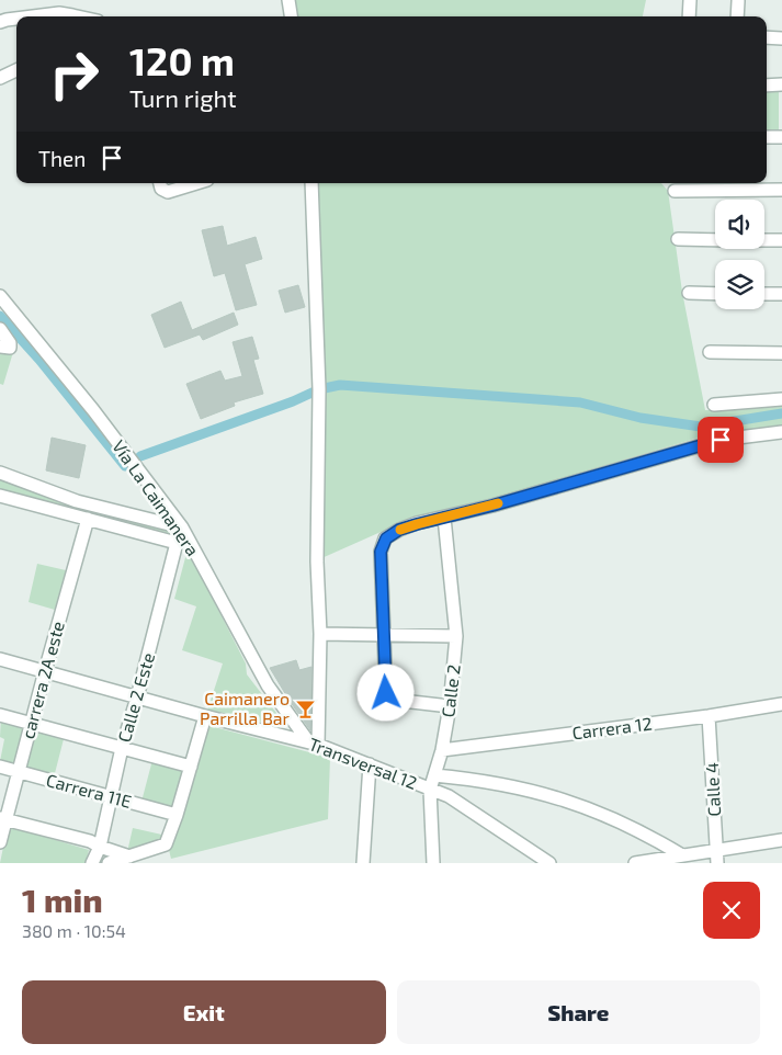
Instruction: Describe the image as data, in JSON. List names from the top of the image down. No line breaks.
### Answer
{"streets":{"street":["Vía La Caimanera","carrera 2A este","Calle 2","Calle 2 Este","Carrera 12","Transversal 12","Calle 4","Carrera 11E"]},"crossings":[["Vía La Caimanera","Calle 2 Este"],["Vía La Caimanera","Transversal 12"],["carrera 2A este","Transversal 12"],["carrera 2A este","Carrera 11E"],["Calle 2","Carrera 12"],["Calle 2","Transversal 12"],["Calle 2 Este","Transversal 12"],["Calle 2 Este","Carrera 11E"],["Carrera 12","Calle 4"]],"places":{"bar":["Caimanero Parrilla Bar"]},"page":{"turn":["120 m","Turn right"],"then":"Then","heading":["1 min","380 m · 10:54"],"buttons":["Exit","Share"]}}
